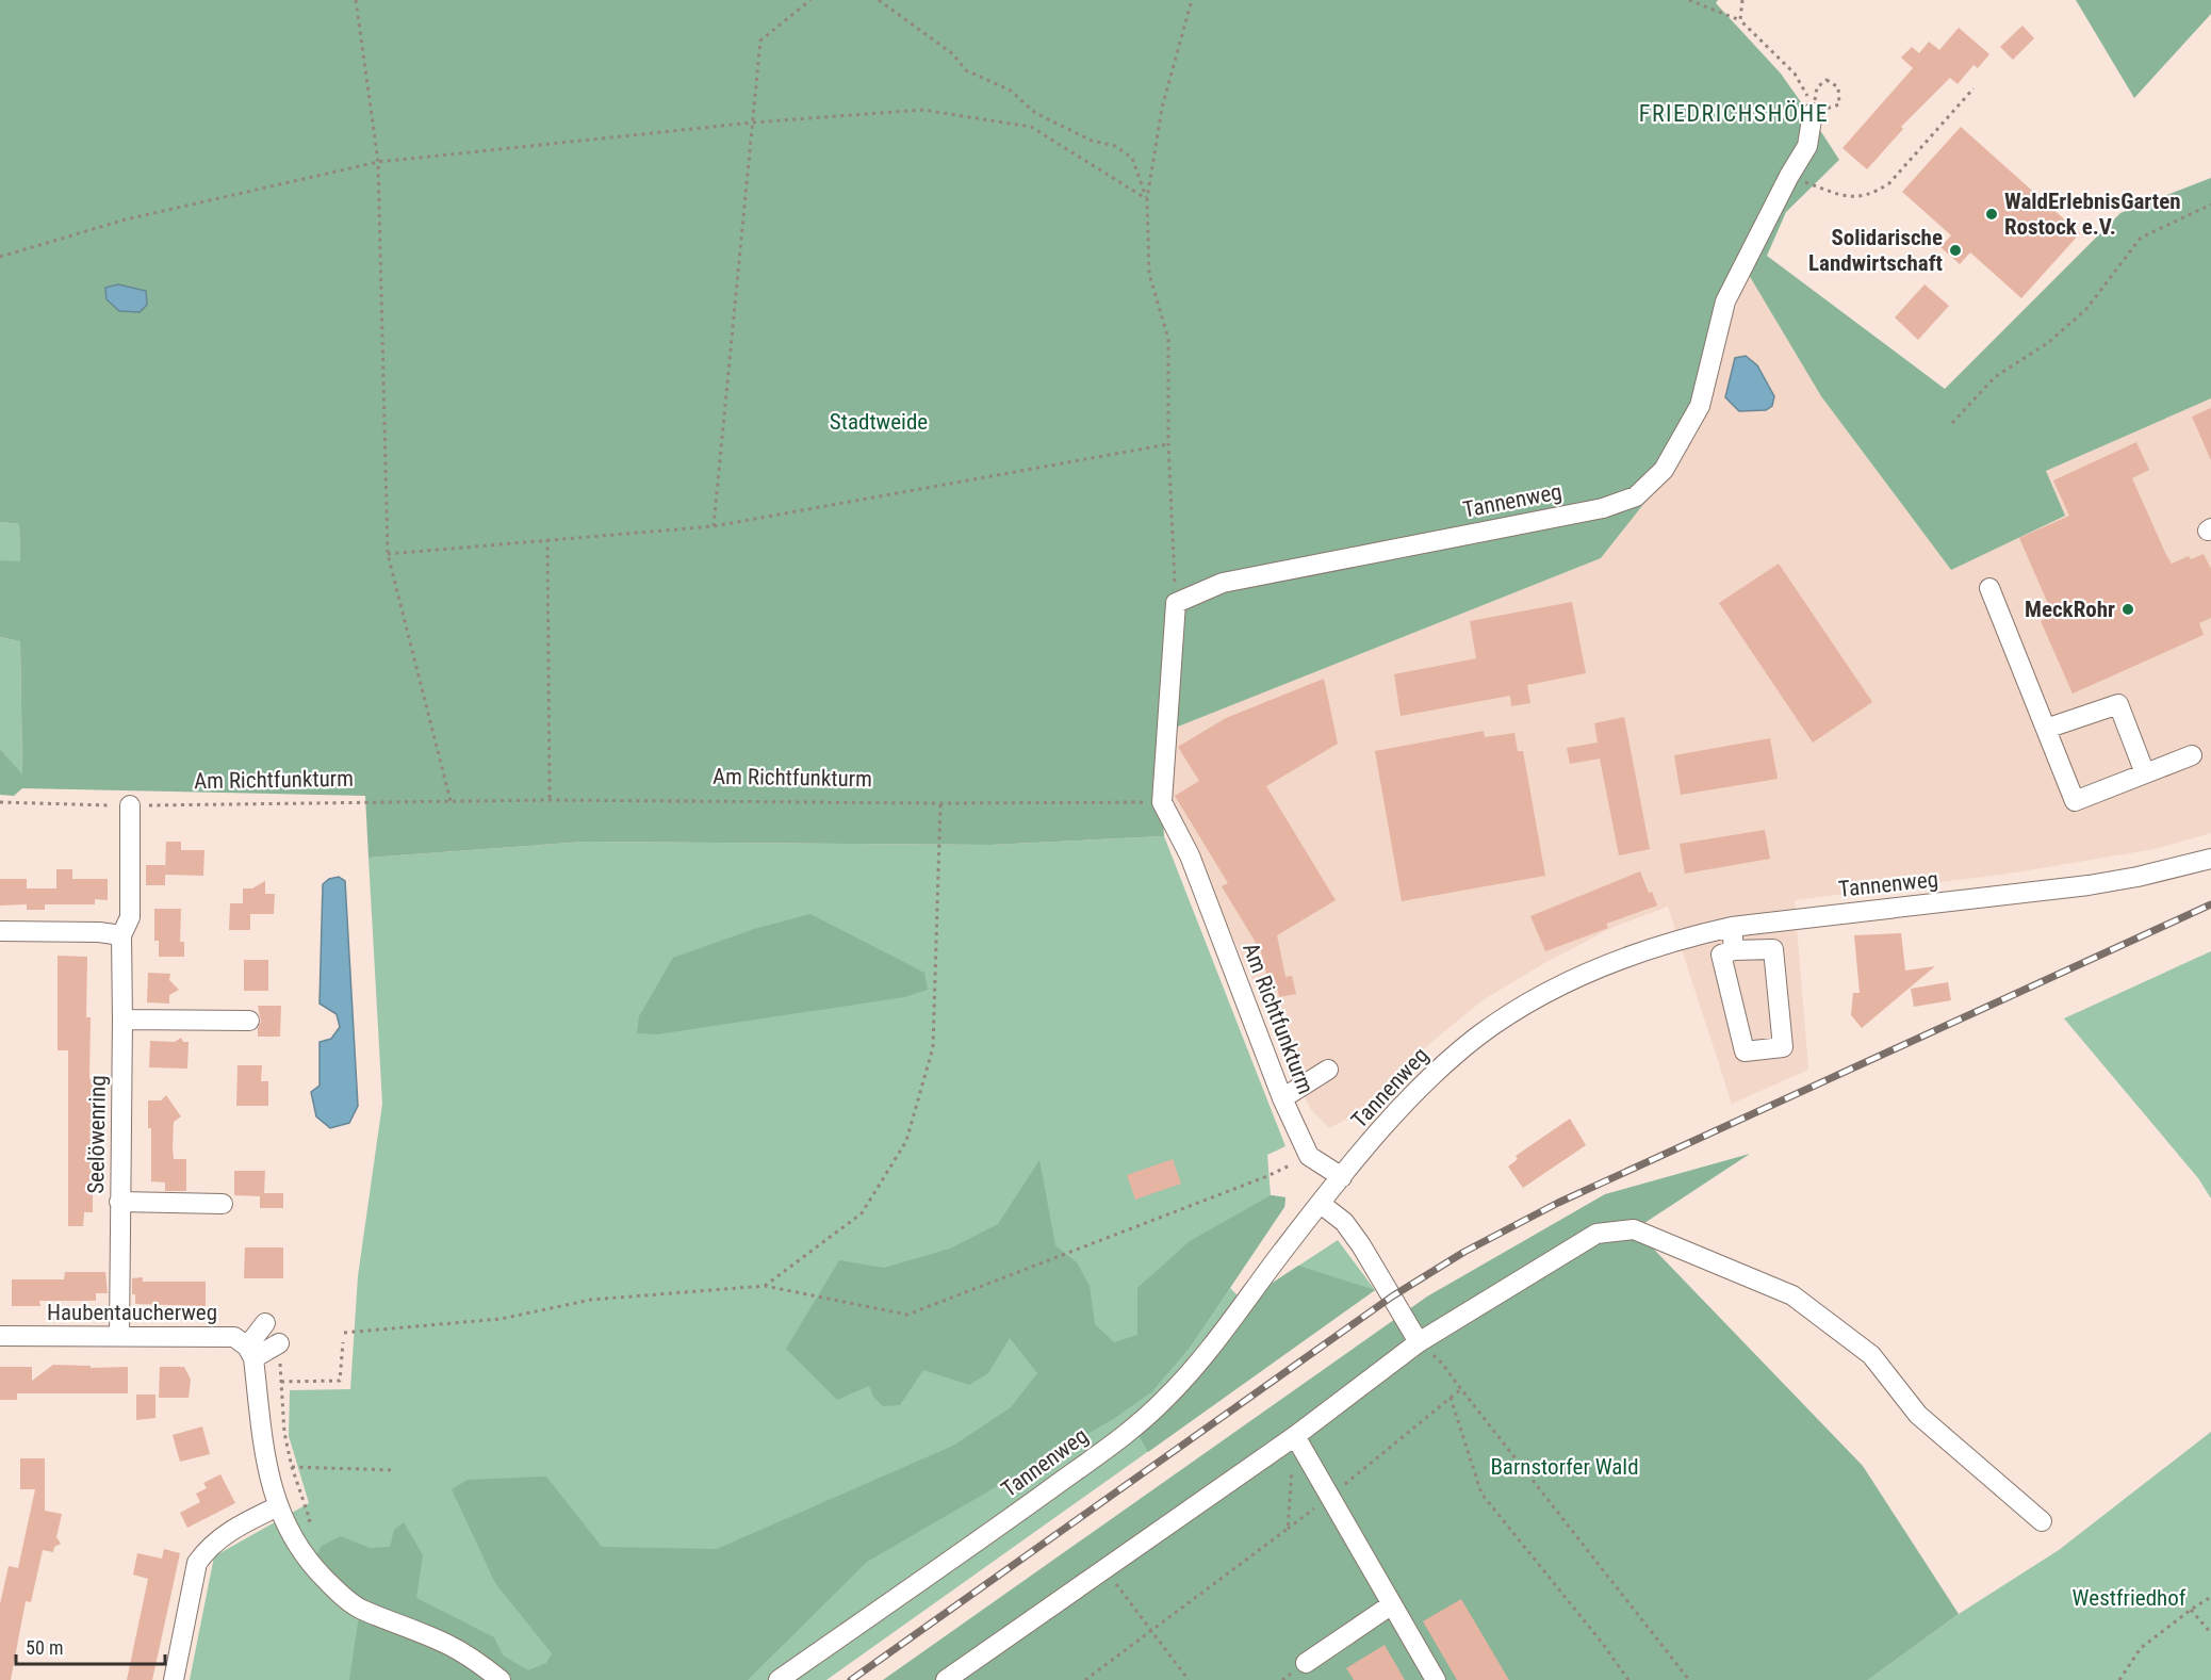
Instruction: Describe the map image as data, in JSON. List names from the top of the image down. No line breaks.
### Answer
{"streets":{"street":["Tannenweg","Am Richtfunkturm","Seelöwenring","Haubentaucherweg"]},"crossings":[["Am Richtfunkturm","Seelöwenring"],["Seelöwenring","Haubentaucherweg"]],"districts":["FRIEDRICHSHÖHE"],"parks":["Stadtweide","Barnstorfer Wald","Westfriedhof"],"places":["WaldErlebnisGarten Rostock e.V.","Solidarische Landwirtschaft","MeckRohr"],"scale_bar":"50 m"}
